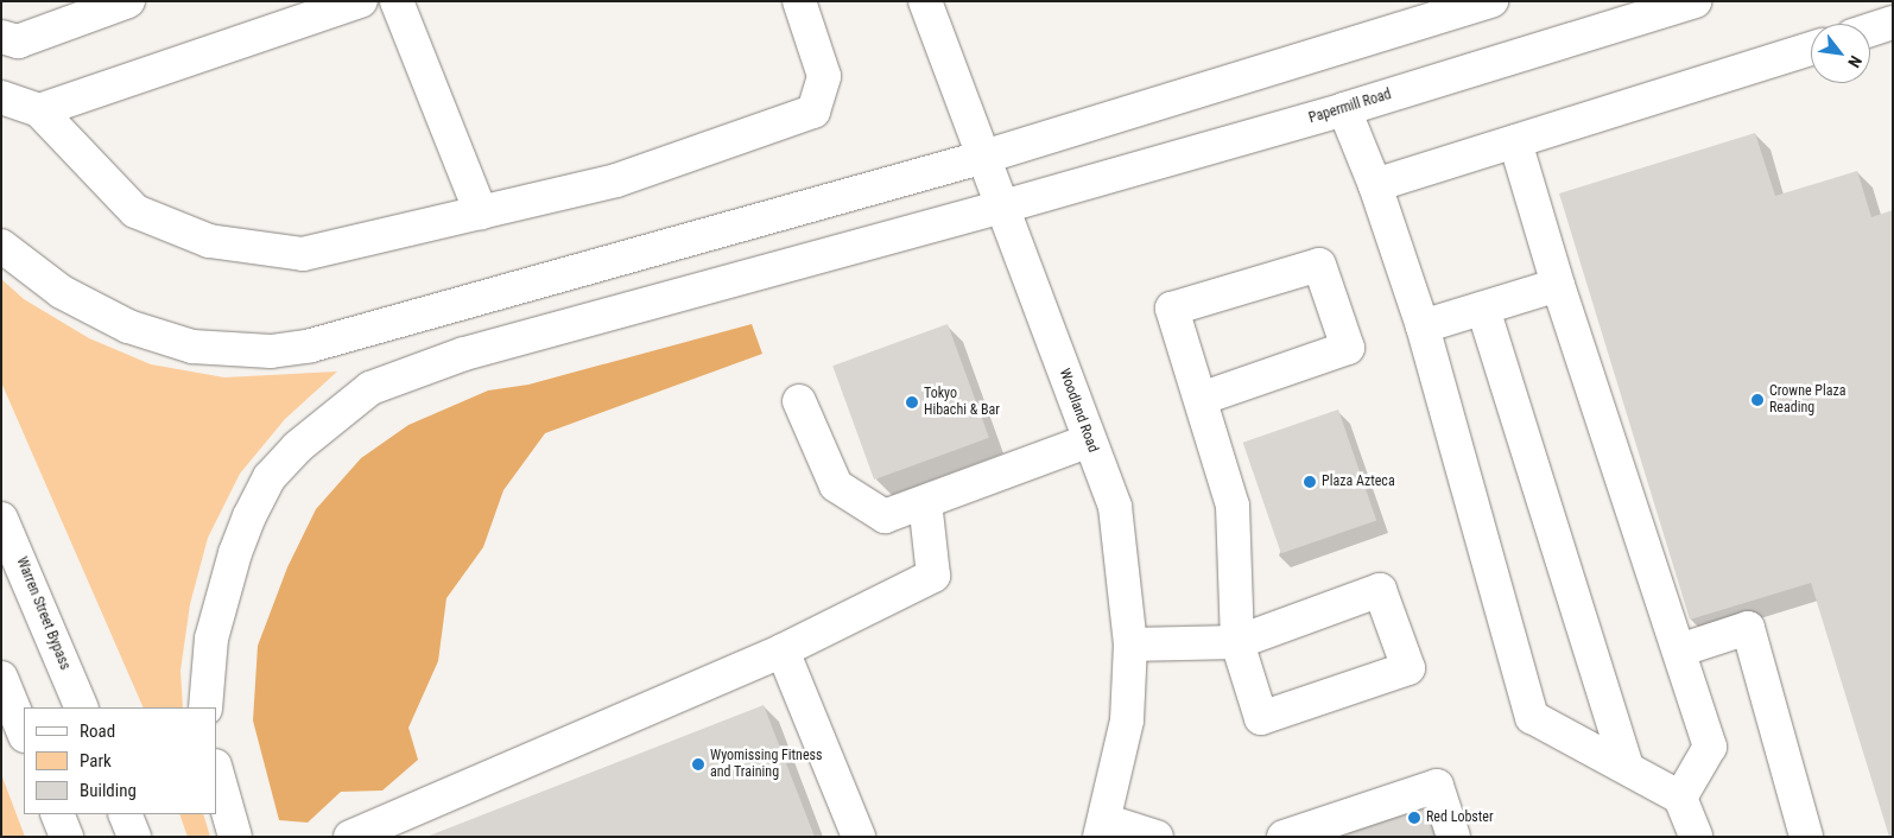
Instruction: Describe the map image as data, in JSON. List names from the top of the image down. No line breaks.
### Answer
{"streets":{"main road":["Papermill Road","Woodland Road","Warren Street Bypass"]},"crossings":[["Papermill Road","Woodland Road"]],"places":["Crowne Plaza Reading","Tokyo Hibachi & Bar","Plaza Azteca","Wyomissing Fitness and Training","Red Lobster"],"legend":["Road","Park","Building"],"north":"bottom right"}
